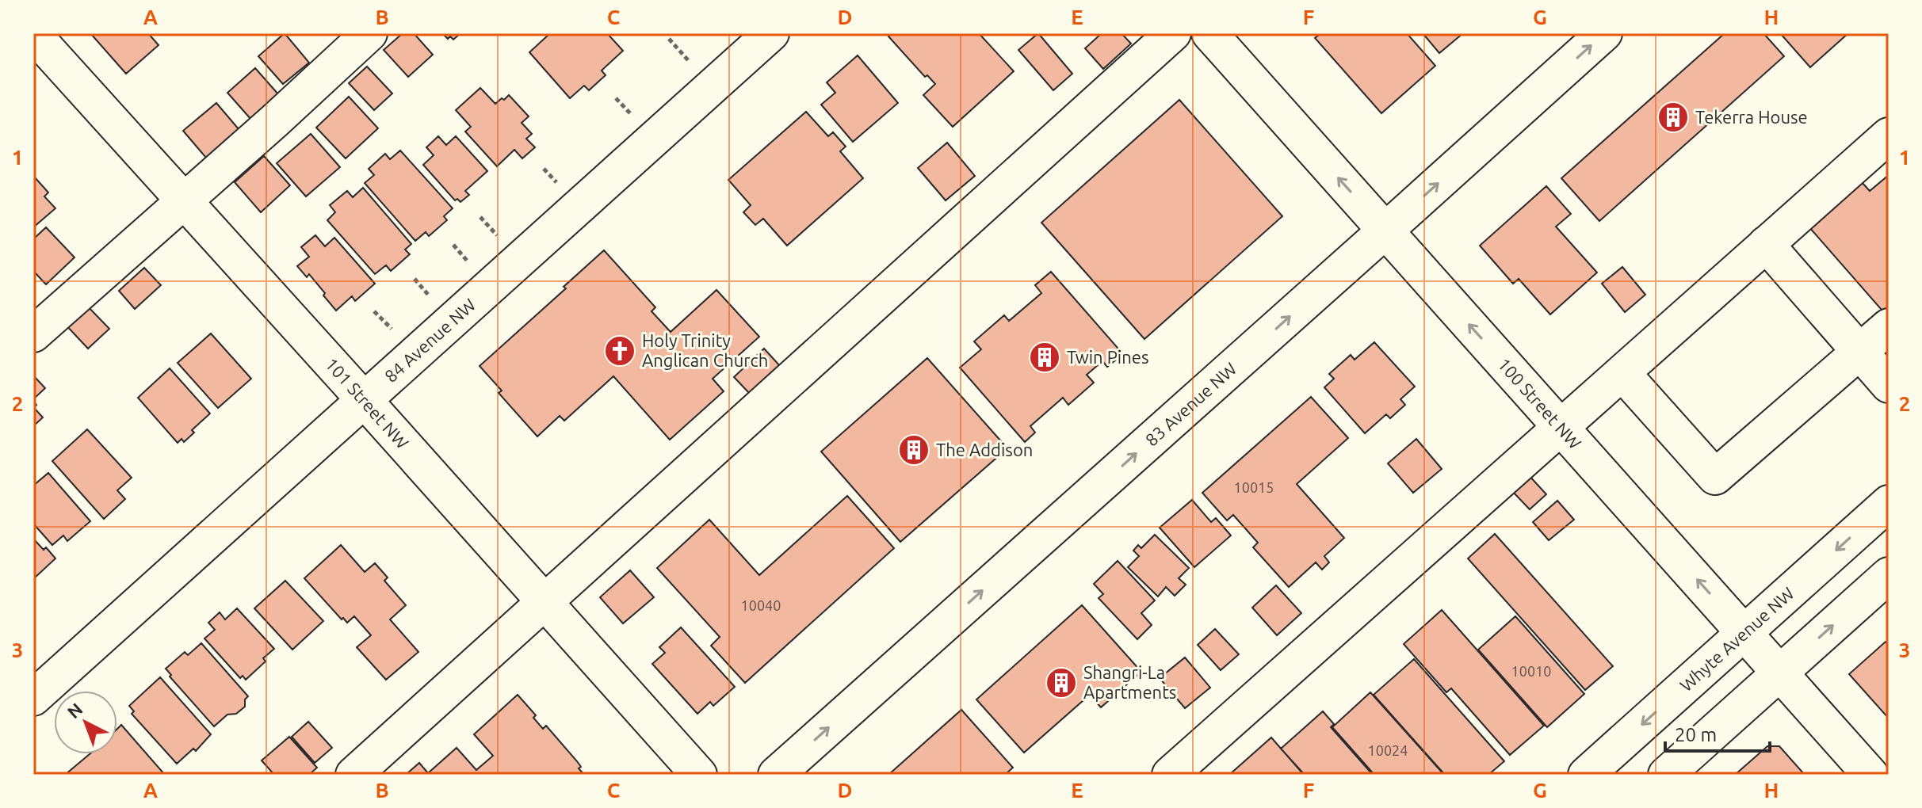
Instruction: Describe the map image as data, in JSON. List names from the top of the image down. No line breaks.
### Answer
{"streets":{"street":["84 Avenue NW","101 Street NW","100 Street NW","83 Avenue NW","Whyte Avenue NW"]},"crossings":[["84 Avenue NW","101 Street NW"],["100 Street NW","83 Avenue NW"],["100 Street NW","Whyte Avenue NW"]],"one_way":["100 Street NW"],"places":{"building":["Tekerra House","Twin Pines","The Addison","Shangri-La Apartments"],"church":["Holy Trinity Anglican Church"]},"house_numbers":["10015","10040","10010","10024"],"scale_bar":"20 m","north":"top left","grid":{"columns":["A","B","C","D","E","F","G","H"],"rows":["1","2","3"]}}
